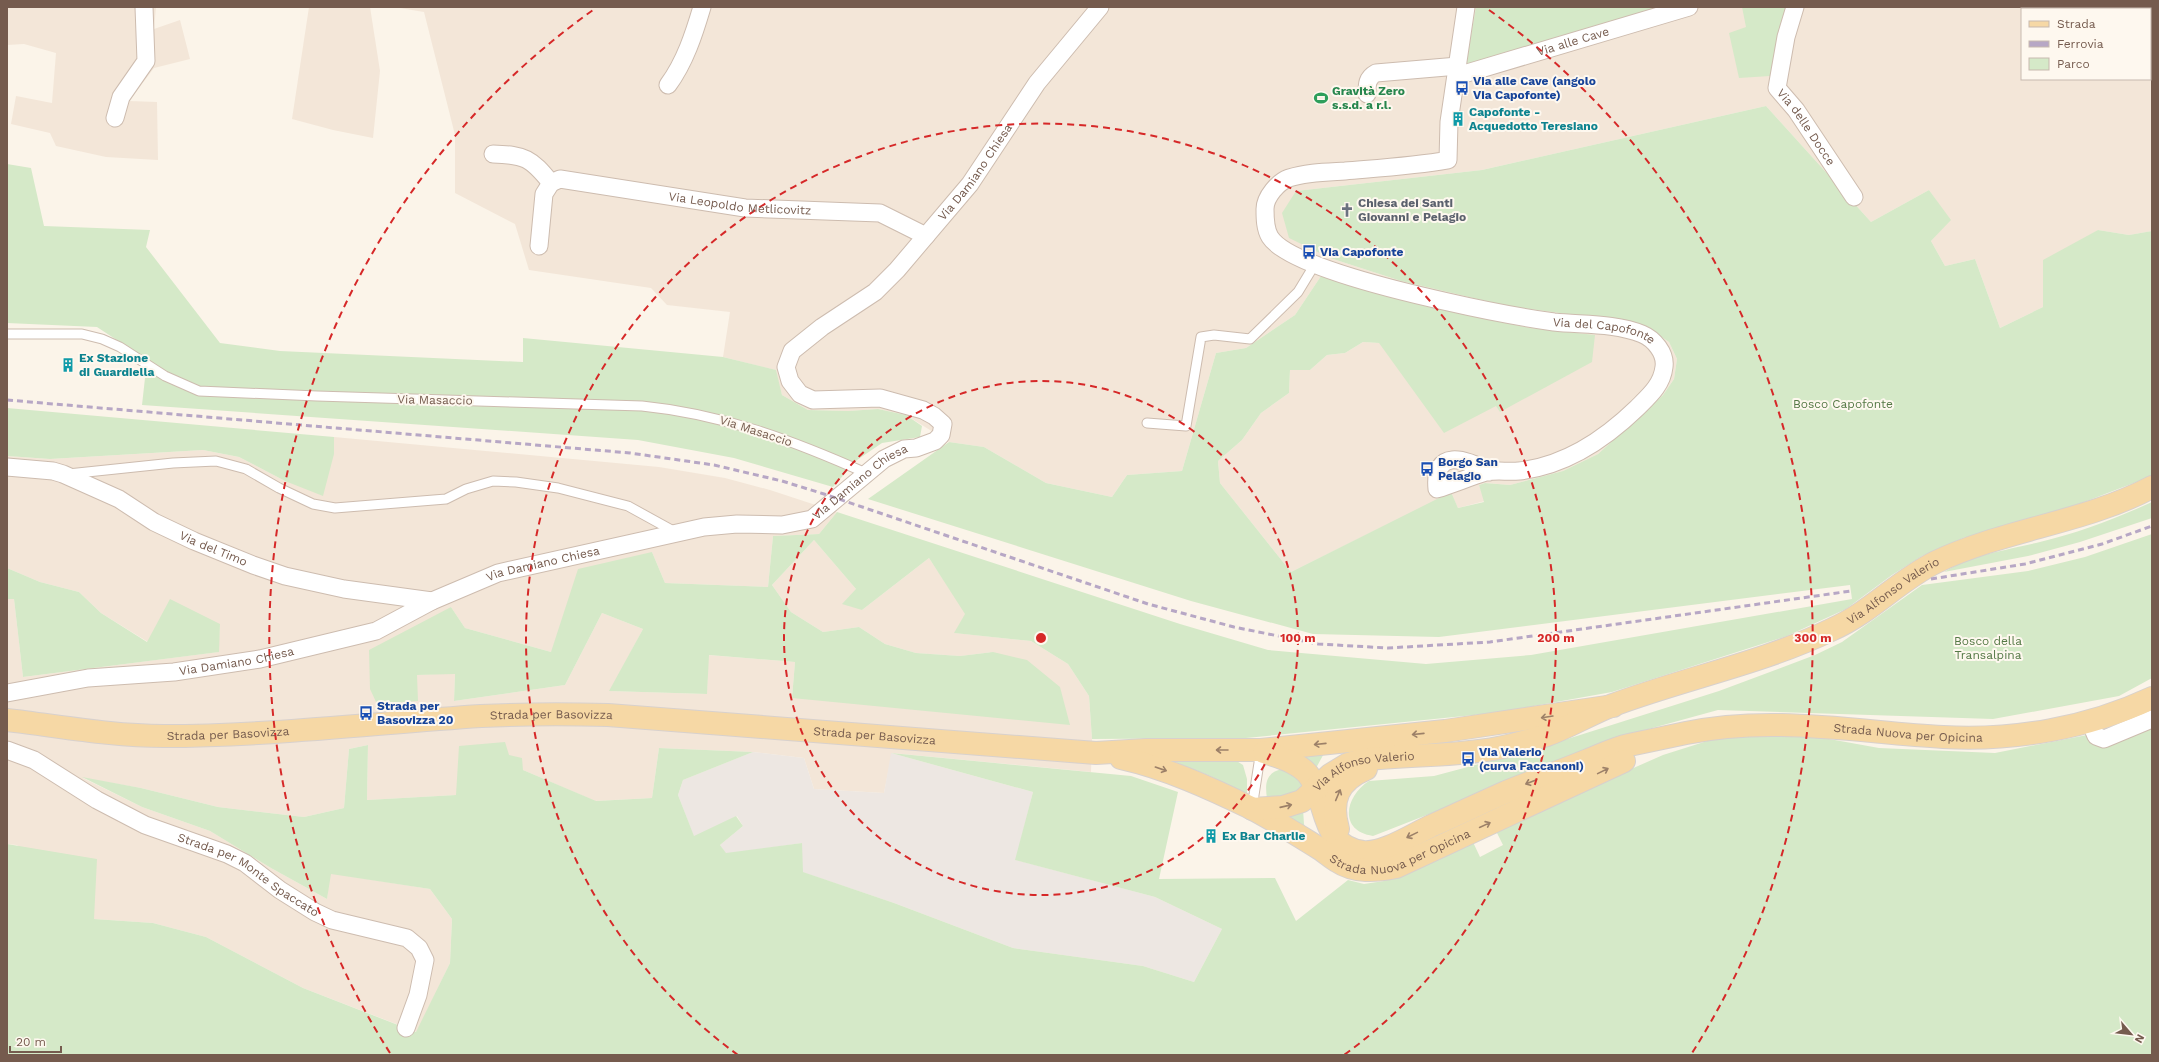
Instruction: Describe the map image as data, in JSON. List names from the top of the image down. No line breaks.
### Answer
{"streets":{"main road":["Via Alfonso Valerio","Strada per Basovizza","Strada Nuova per Opicina"],"street":["Via alle Cave","Via delle Docce","Via Damiano Chiesa","Via Leopoldo Metlicovitz","Via del Capofonte","Via del Timo","Strada per Monte Spaccato"],"lane":["Via Masaccio"]},"crossings":[["Via alle Cave","Via del Capofonte"],["Via Damiano Chiesa","Via Leopoldo Metlicovitz"],["Via Damiano Chiesa","Via Masaccio"],["Via Damiano Chiesa","Via del Timo"],["Via Alfonso Valerio","Strada per Basovizza"],["Via Alfonso Valerio","Strada Nuova per Opicina"],["Strada per Basovizza","Strada Nuova per Opicina"]],"parks":["Bosco Capofonte","Bosco della Transalpina"],"places":{"bus stop":["Via alle Cave (angolo Via Capofonte)","Via Capofonte","Borgo San Pelagio","Strada per Basovizza 20","Via Valerio (curva Faccanoni)"],"sports":["Gravità Zero s.s.d. a r.l."],"building":["Capofonte - Acquedotto Teresiano","Ex Stazione di Guardiella","Ex Bar Charlie"],"church":["Chiesa dei Santi Giovanni e Pelagio"]},"legend":["Strada","Ferrovia","Parco"],"scale_bar":"20 m","north":"bottom right","rings":["100 m","200 m","300 m"]}
